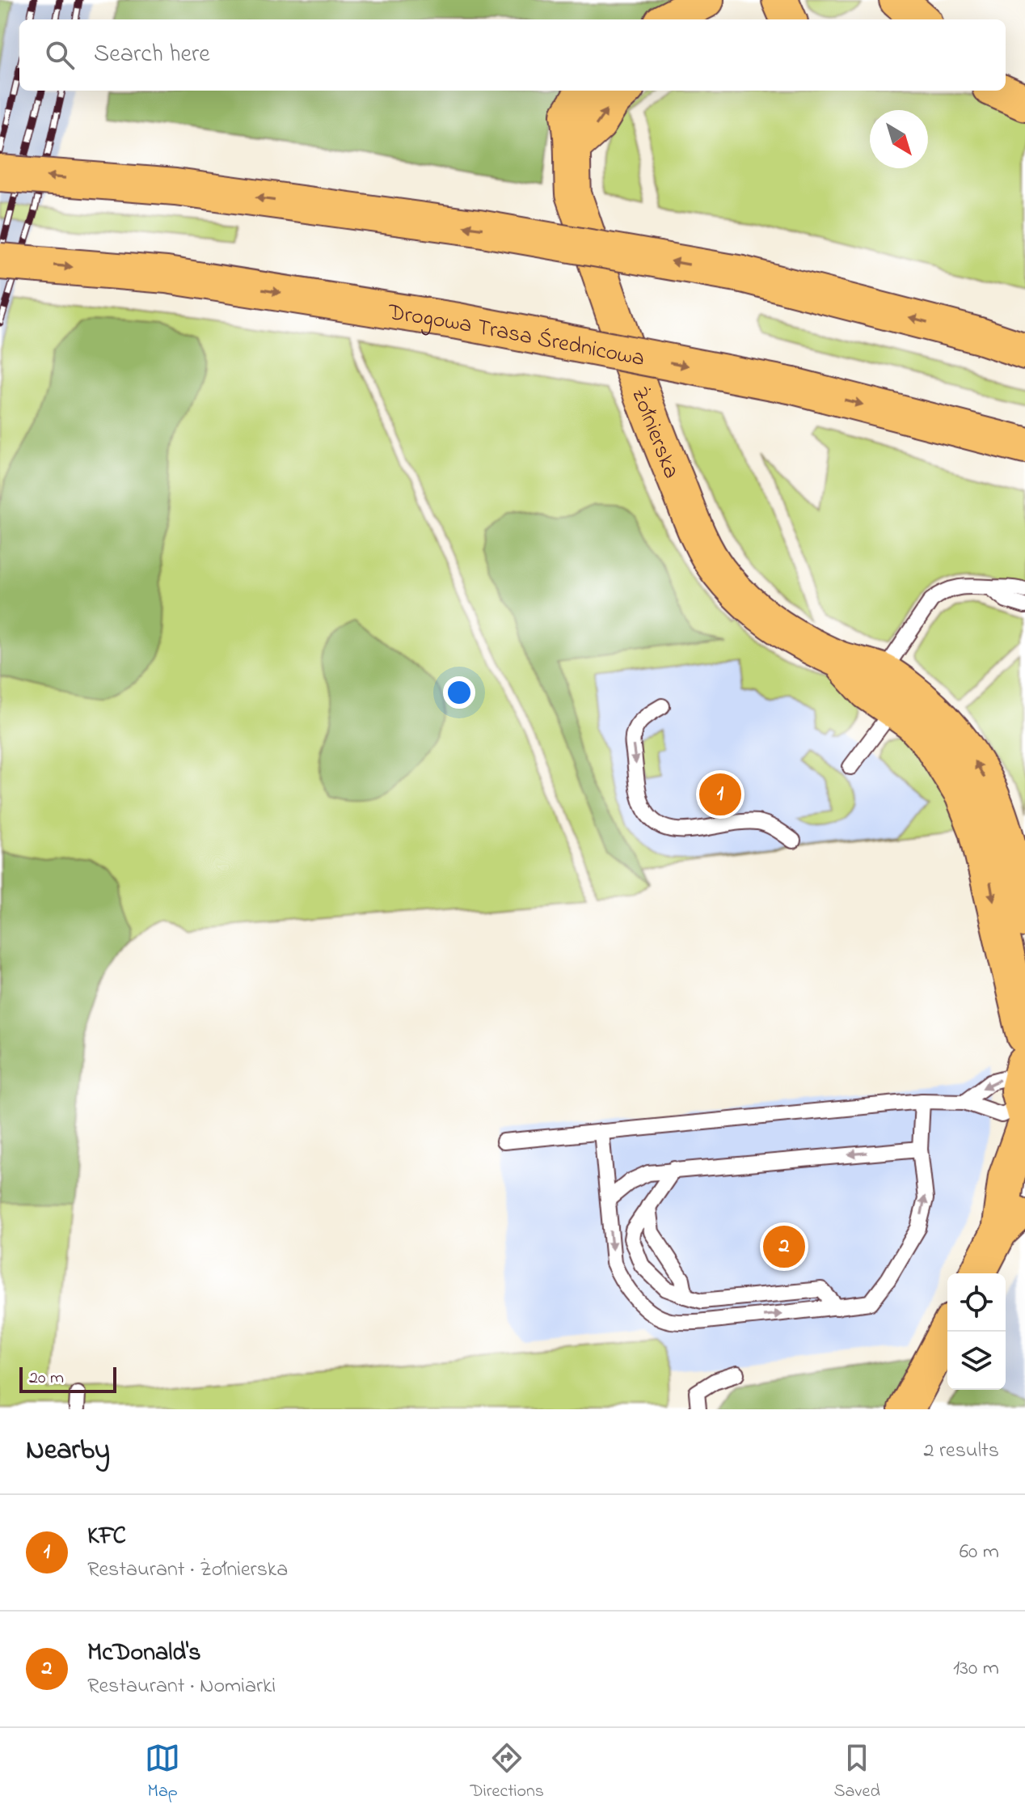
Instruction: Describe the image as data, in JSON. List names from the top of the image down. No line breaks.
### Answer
{"streets":{"main road":["Drogowa Trasa Średnicowa","Żołnierska"]},"scale_bar":"20 m","north":"bottom right","page":{"search":"Search here","pins":["1","2"],"scale":"20 m","heading":["Nearby","2 results"],"list":[{"mark":"1","name":"KFC","note":"Restaurant · Żołnierska","value":"60 m"},{"mark":"2","name":"McDonald's","note":"Restaurant · Nomiarki","value":"130 m"}],"nav":["Map","Directions","Saved"]}}
